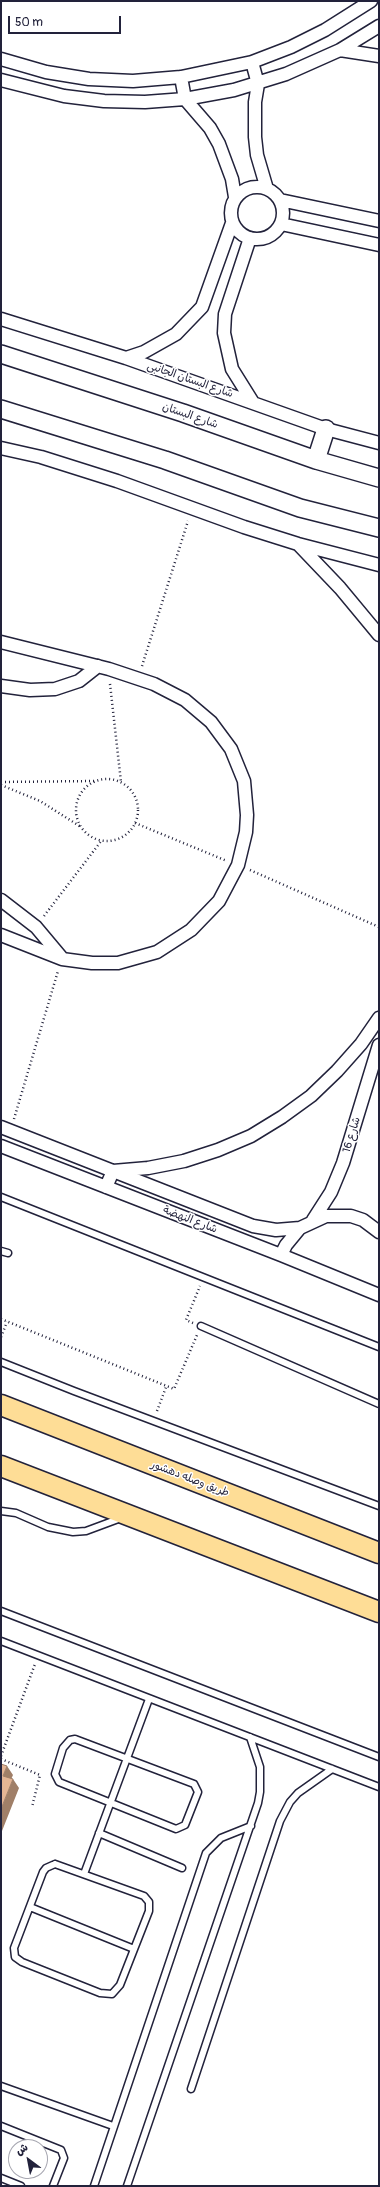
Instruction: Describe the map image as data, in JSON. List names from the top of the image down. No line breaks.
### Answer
{"streets":{"main road":["طريق وصله دهشور"],"street":["شارع البستان الجانبى","شارع البستان","شارع 16","شارع النهضة"]},"scale_bar":"50 m","north":"top left"}
